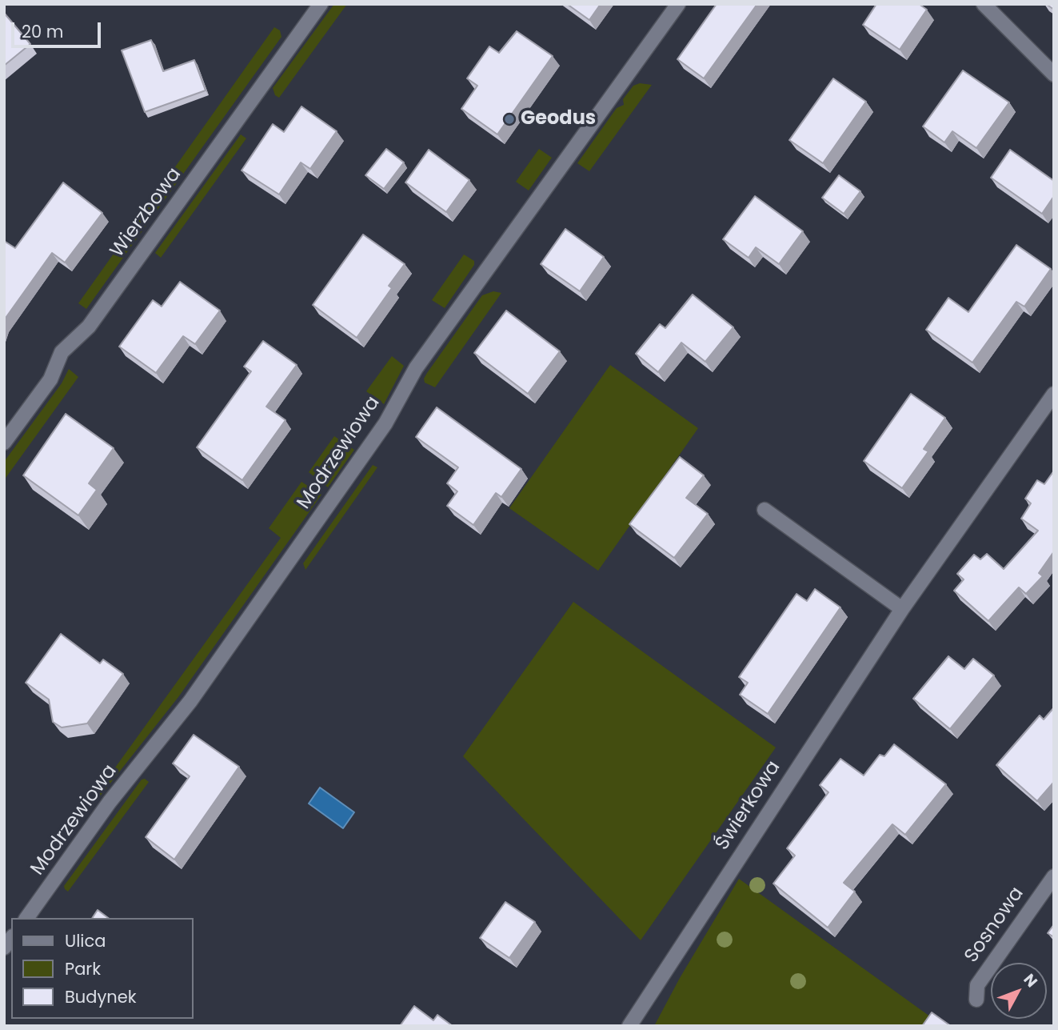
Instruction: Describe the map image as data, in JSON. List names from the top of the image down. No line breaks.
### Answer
{"streets":{"street":["Wierzbowa","Modrzewiowa","Świerkowa","Sosnowa"]},"places":["Geodus"],"legend":["Ulica","Park","Budynek"],"scale_bar":"20 m","north":"top right"}
